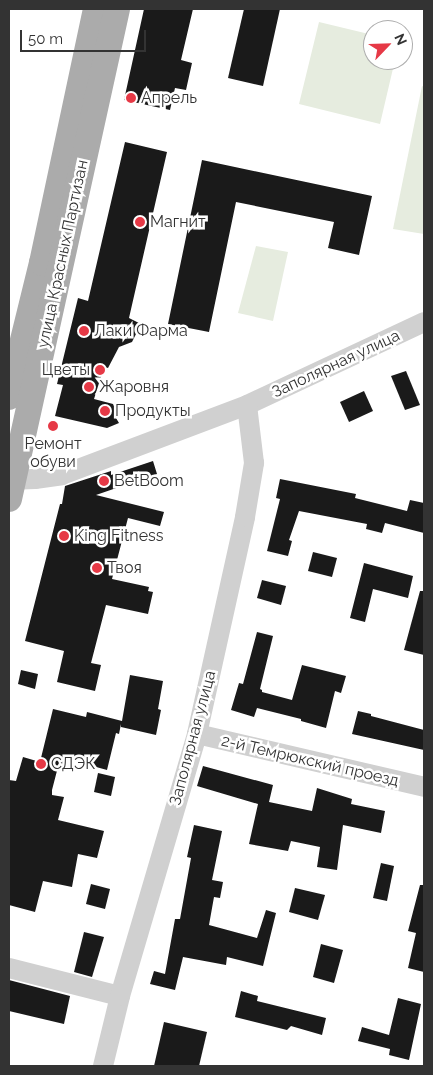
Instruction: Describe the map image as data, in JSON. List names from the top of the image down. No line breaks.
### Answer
{"streets":{"main road":["улица Красных Партизан"],"street":["Заполярная улица","2-й Темрюкский проезд"]},"crossings":[["улица Красных Партизан","Заполярная улица"],["Заполярная улица","2-й Темрюкский проезд"]],"places":["Апрель","Магнит","Лаки Фарма","Цветы","Жаровня","Продукты","Ремонт обуви","BetBoom","King Fitness","Твоя","СДЭК"],"scale_bar":"50 m","north":"top right"}
